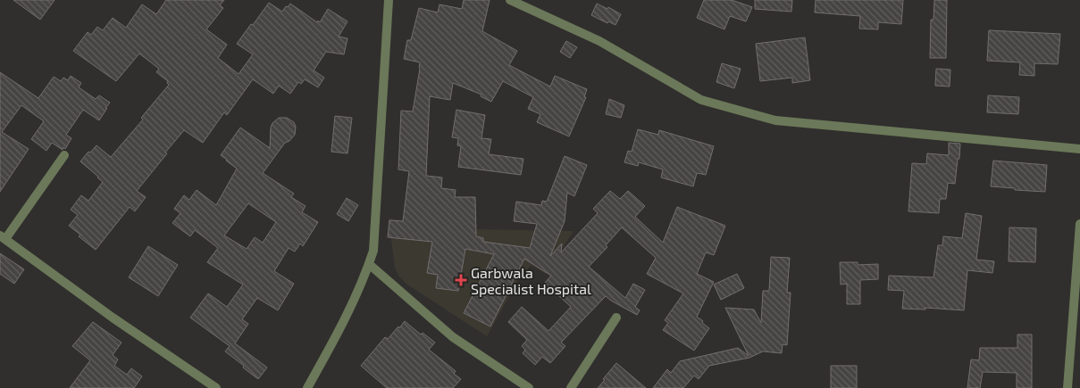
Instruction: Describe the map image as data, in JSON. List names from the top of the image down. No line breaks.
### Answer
{"places":{"health":["Garbwala Specialist Hospital"]}}
